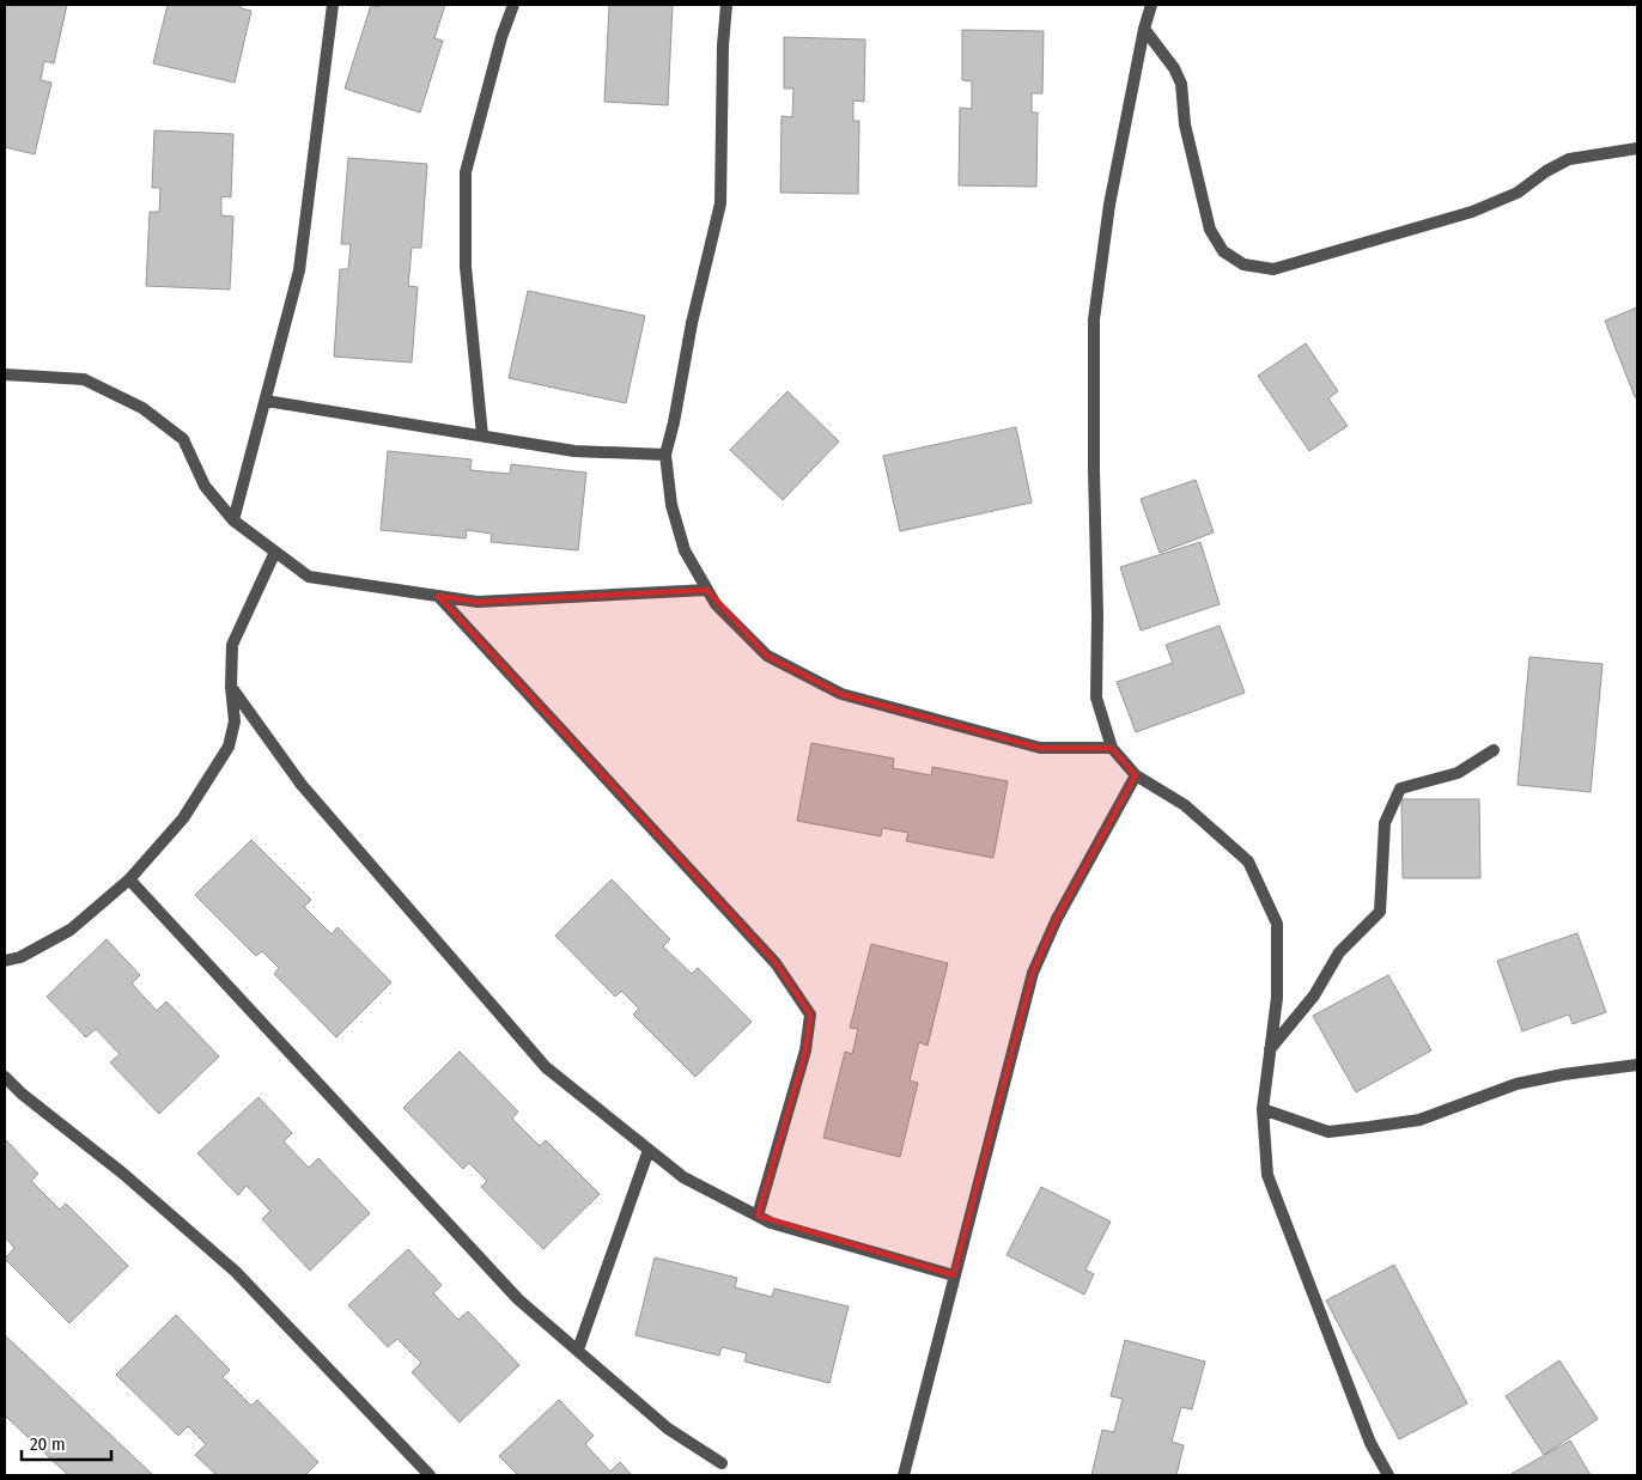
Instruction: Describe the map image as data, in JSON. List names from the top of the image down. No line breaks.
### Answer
{"scale_bar":"20 m"}
